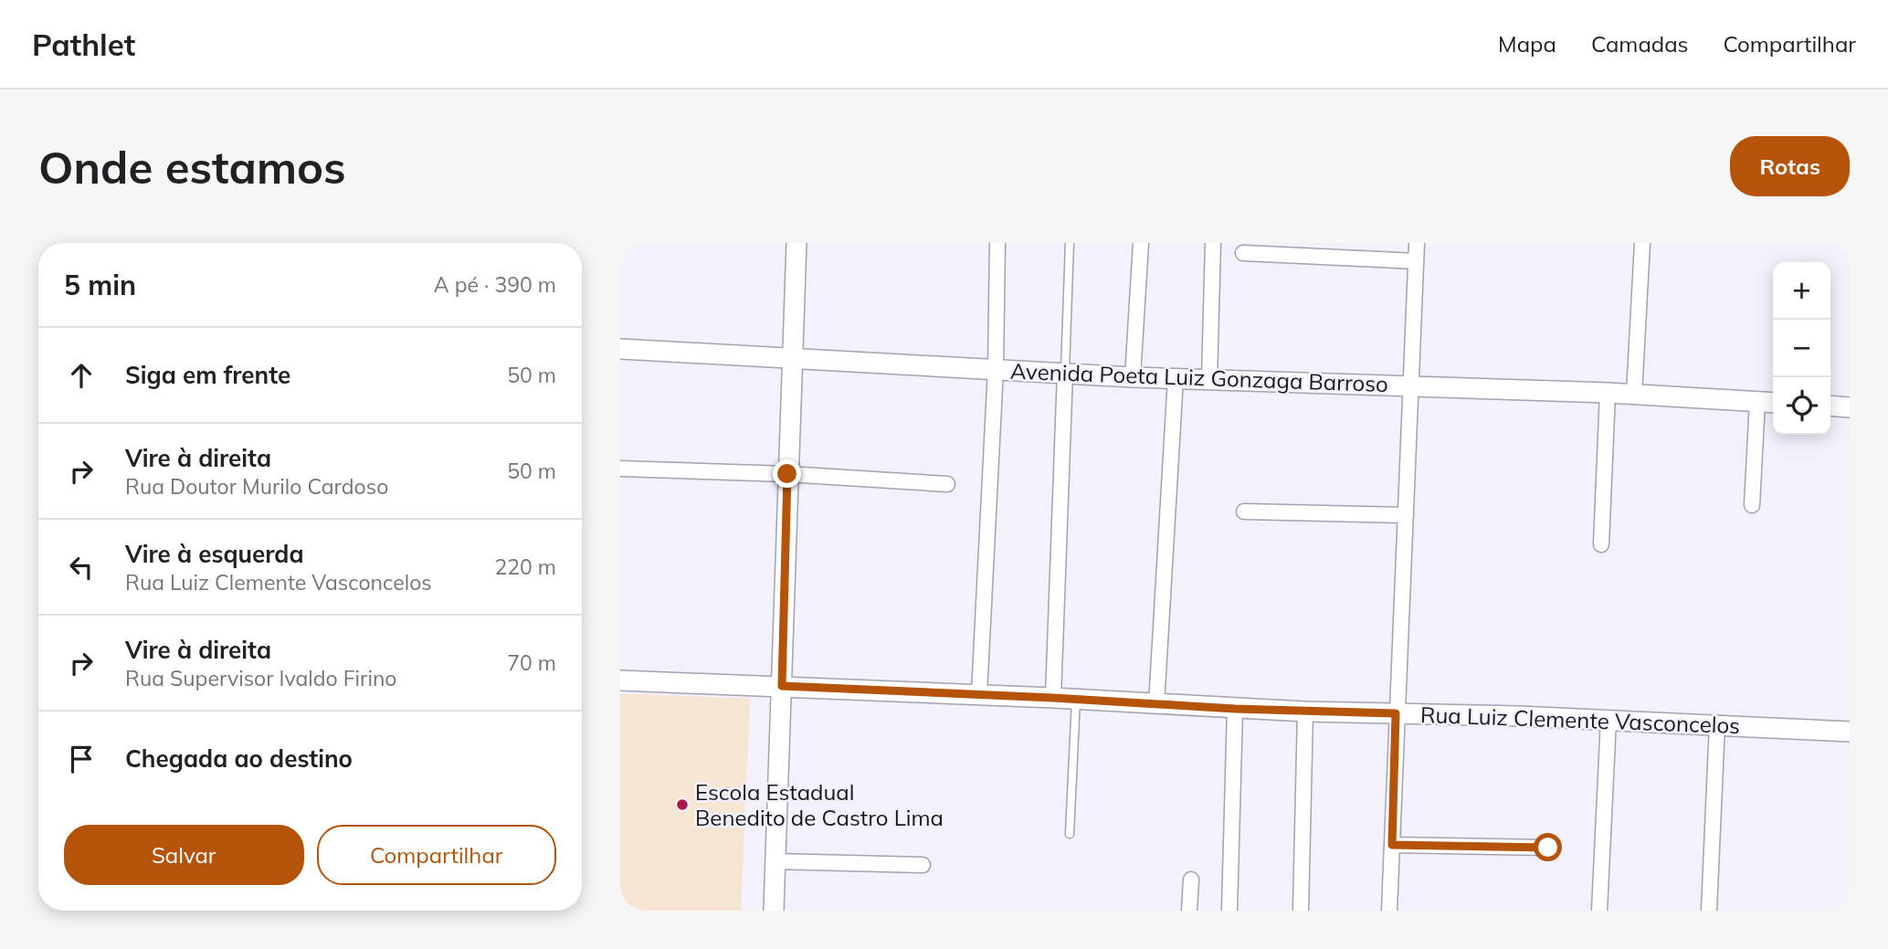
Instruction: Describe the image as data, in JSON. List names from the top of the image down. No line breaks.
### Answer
{"streets":{"street":["Avenida Poeta Luiz Gonzaga Barroso","Rua Luiz Clemente Vasconcelos"]},"places":["Escola Estadual Benedito de Castro Lima"],"page":{"header":"Pathlet","nav":["Mapa","Camadas","Compartilhar"],"buttons":["Rotas",["Salvar","Compartilhar"]],"title":"Onde estamos","heading":["5 min","A pé · 390 m"],"map_buttons":["+","−"],"list":[["Siga em frente","50 m"],["Vire à direita","Rua Doutor Murilo Cardoso","50 m"],["Vire à esquerda","Rua Luiz Clemente Vasconcelos","220 m"],["Vire à direita","Rua Supervisor Ivaldo Firino","70 m"],"Chegada ao destino"]}}
